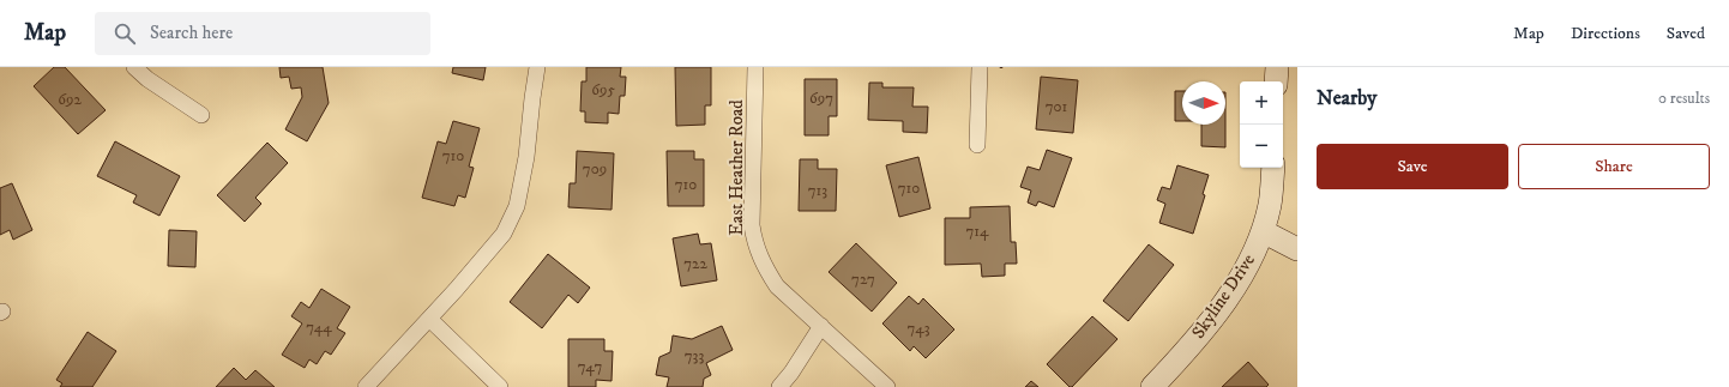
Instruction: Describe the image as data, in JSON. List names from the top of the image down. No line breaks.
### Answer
{"streets":{"street":["East Heather Road","Skyline Drive"]},"house_numbers":["695","697","692","701","710","709","710","710","713","714","722","727","744","743","733","747"],"north":"right","page":{"header":"Map","search":"Search here","nav":["Map","Directions","Saved"],"heading":["Nearby","0 results"],"map_buttons":["+","−"],"buttons":["Save","Share"]}}
